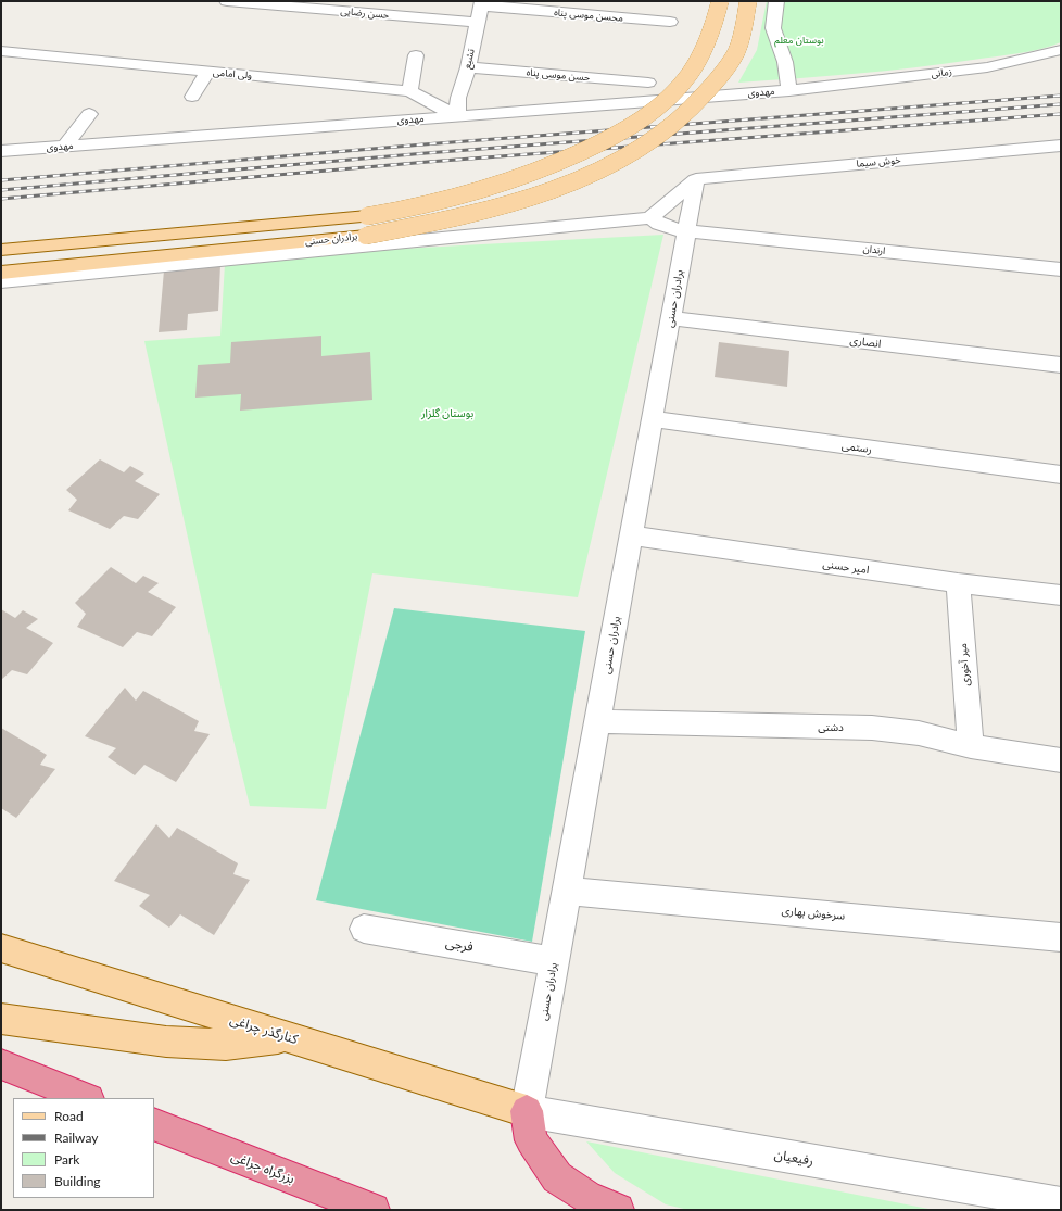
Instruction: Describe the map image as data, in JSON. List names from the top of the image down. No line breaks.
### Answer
{"streets":{"highway":["بزرگراه چراغی"],"main road":["برادران حسنی","کنارگذر چراغی"],"street":["حسن رضایی","محسن موسی پناه","تشیع","زمانی","ولی امامی","حسن موسی پناه","مهدوی","خوش سیما","ارندان","انصاری","رستمی","امیر حسنی","میر آخوری","دشتی","سرخوش بهاری","فرجی","رفیعیان"]},"crossings":[["حسن رضایی","تشیع"],["محسن موسی پناه","تشیع"],["تشیع","ولی امامی"],["تشیع","حسن موسی پناه"],["تشیع","مهدوی"],["زمانی","مهدوی"],["ولی امامی","مهدوی"],["خوش سیما","برادران حسنی"],["برادران حسنی","ارندان"],["برادران حسنی","انصاری"],["برادران حسنی","رستمی"],["برادران حسنی","امیر حسنی"],["برادران حسنی","دشتی"],["برادران حسنی","سرخوش بهاری"],["برادران حسنی","فرجی"],["برادران حسنی","کنارگذر چراغی"],["برادران حسنی","رفیعیان"],["امیر حسنی","میر آخوری"],["میر آخوری","دشتی"],["کنارگذر چراغی","رفیعیان"]],"parks":["بوستان معلم","بوستان گلزار"],"legend":["Road","Railway","Park","Building"]}
